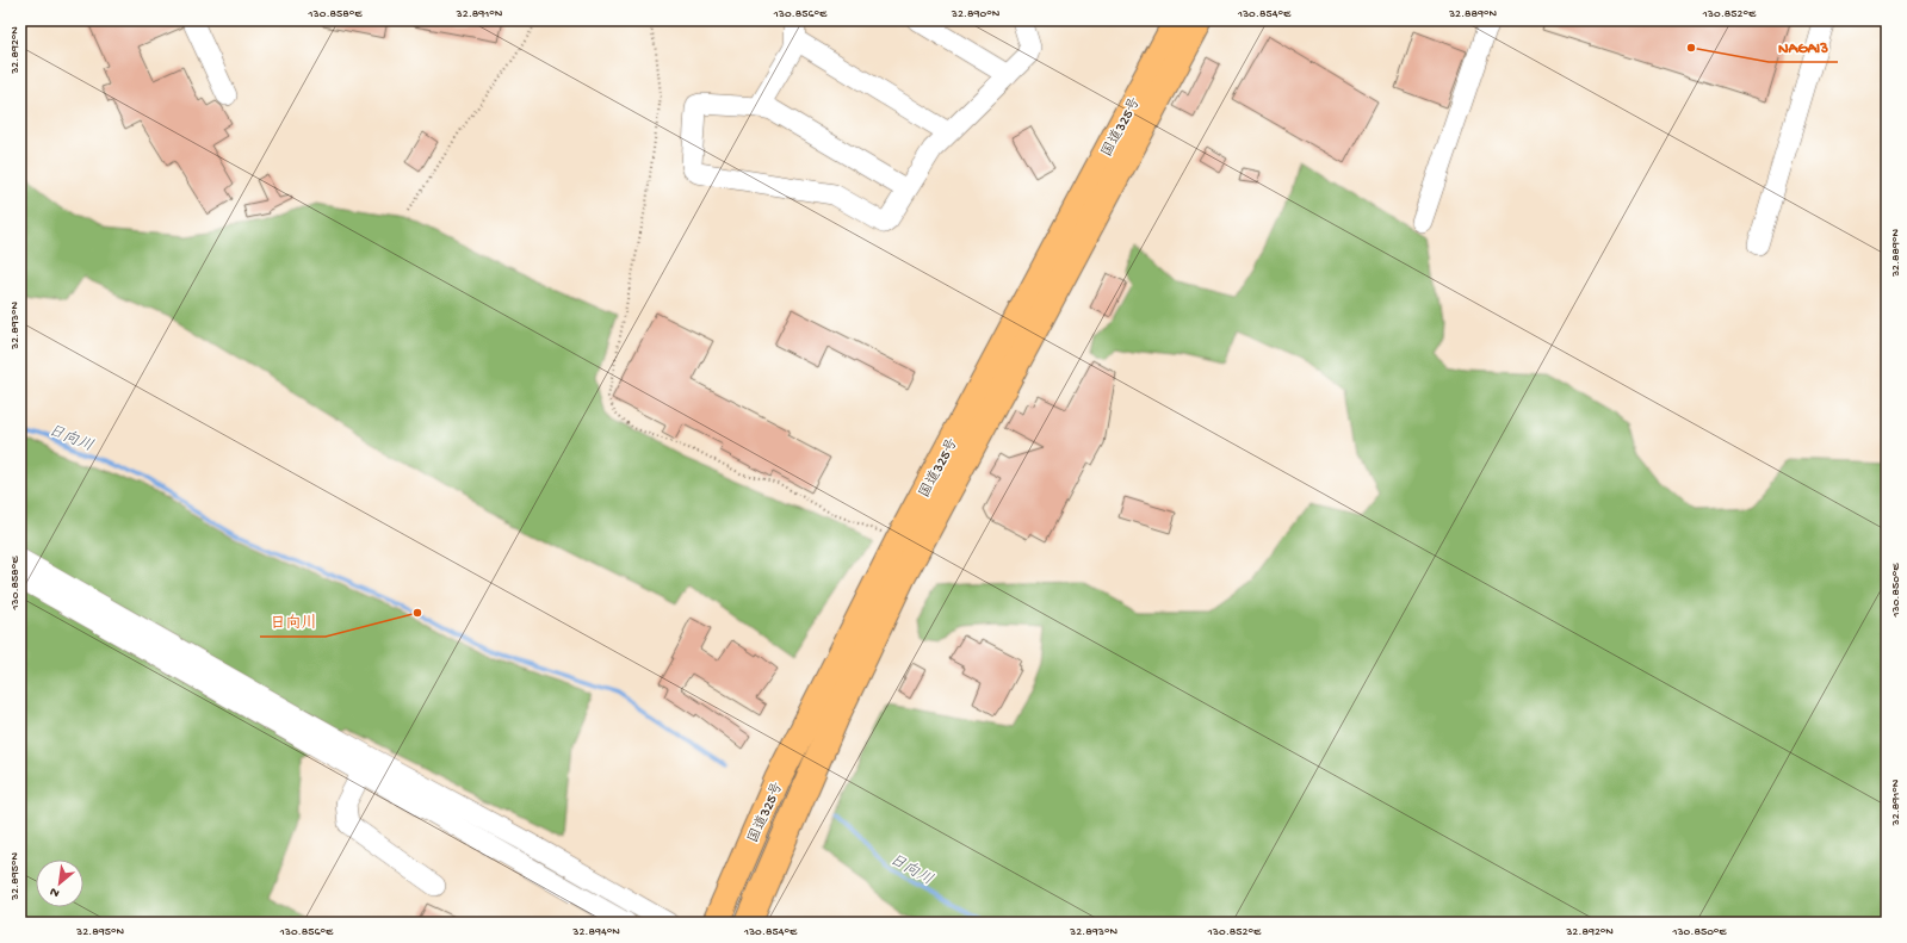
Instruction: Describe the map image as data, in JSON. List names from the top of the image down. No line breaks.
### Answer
{"streets":{"highway":["国道325号"]},"water":["日向川"],"places":["NAGAI3","日向川"],"north":"bottom left","coordinates":["130.858°E","32.891°N","130.856°E","32.890°N","130.854°E","32.889°N","130.852°E","32.892°N","32.893°N","130.850°E","32.895°N","32.894°N"]}
